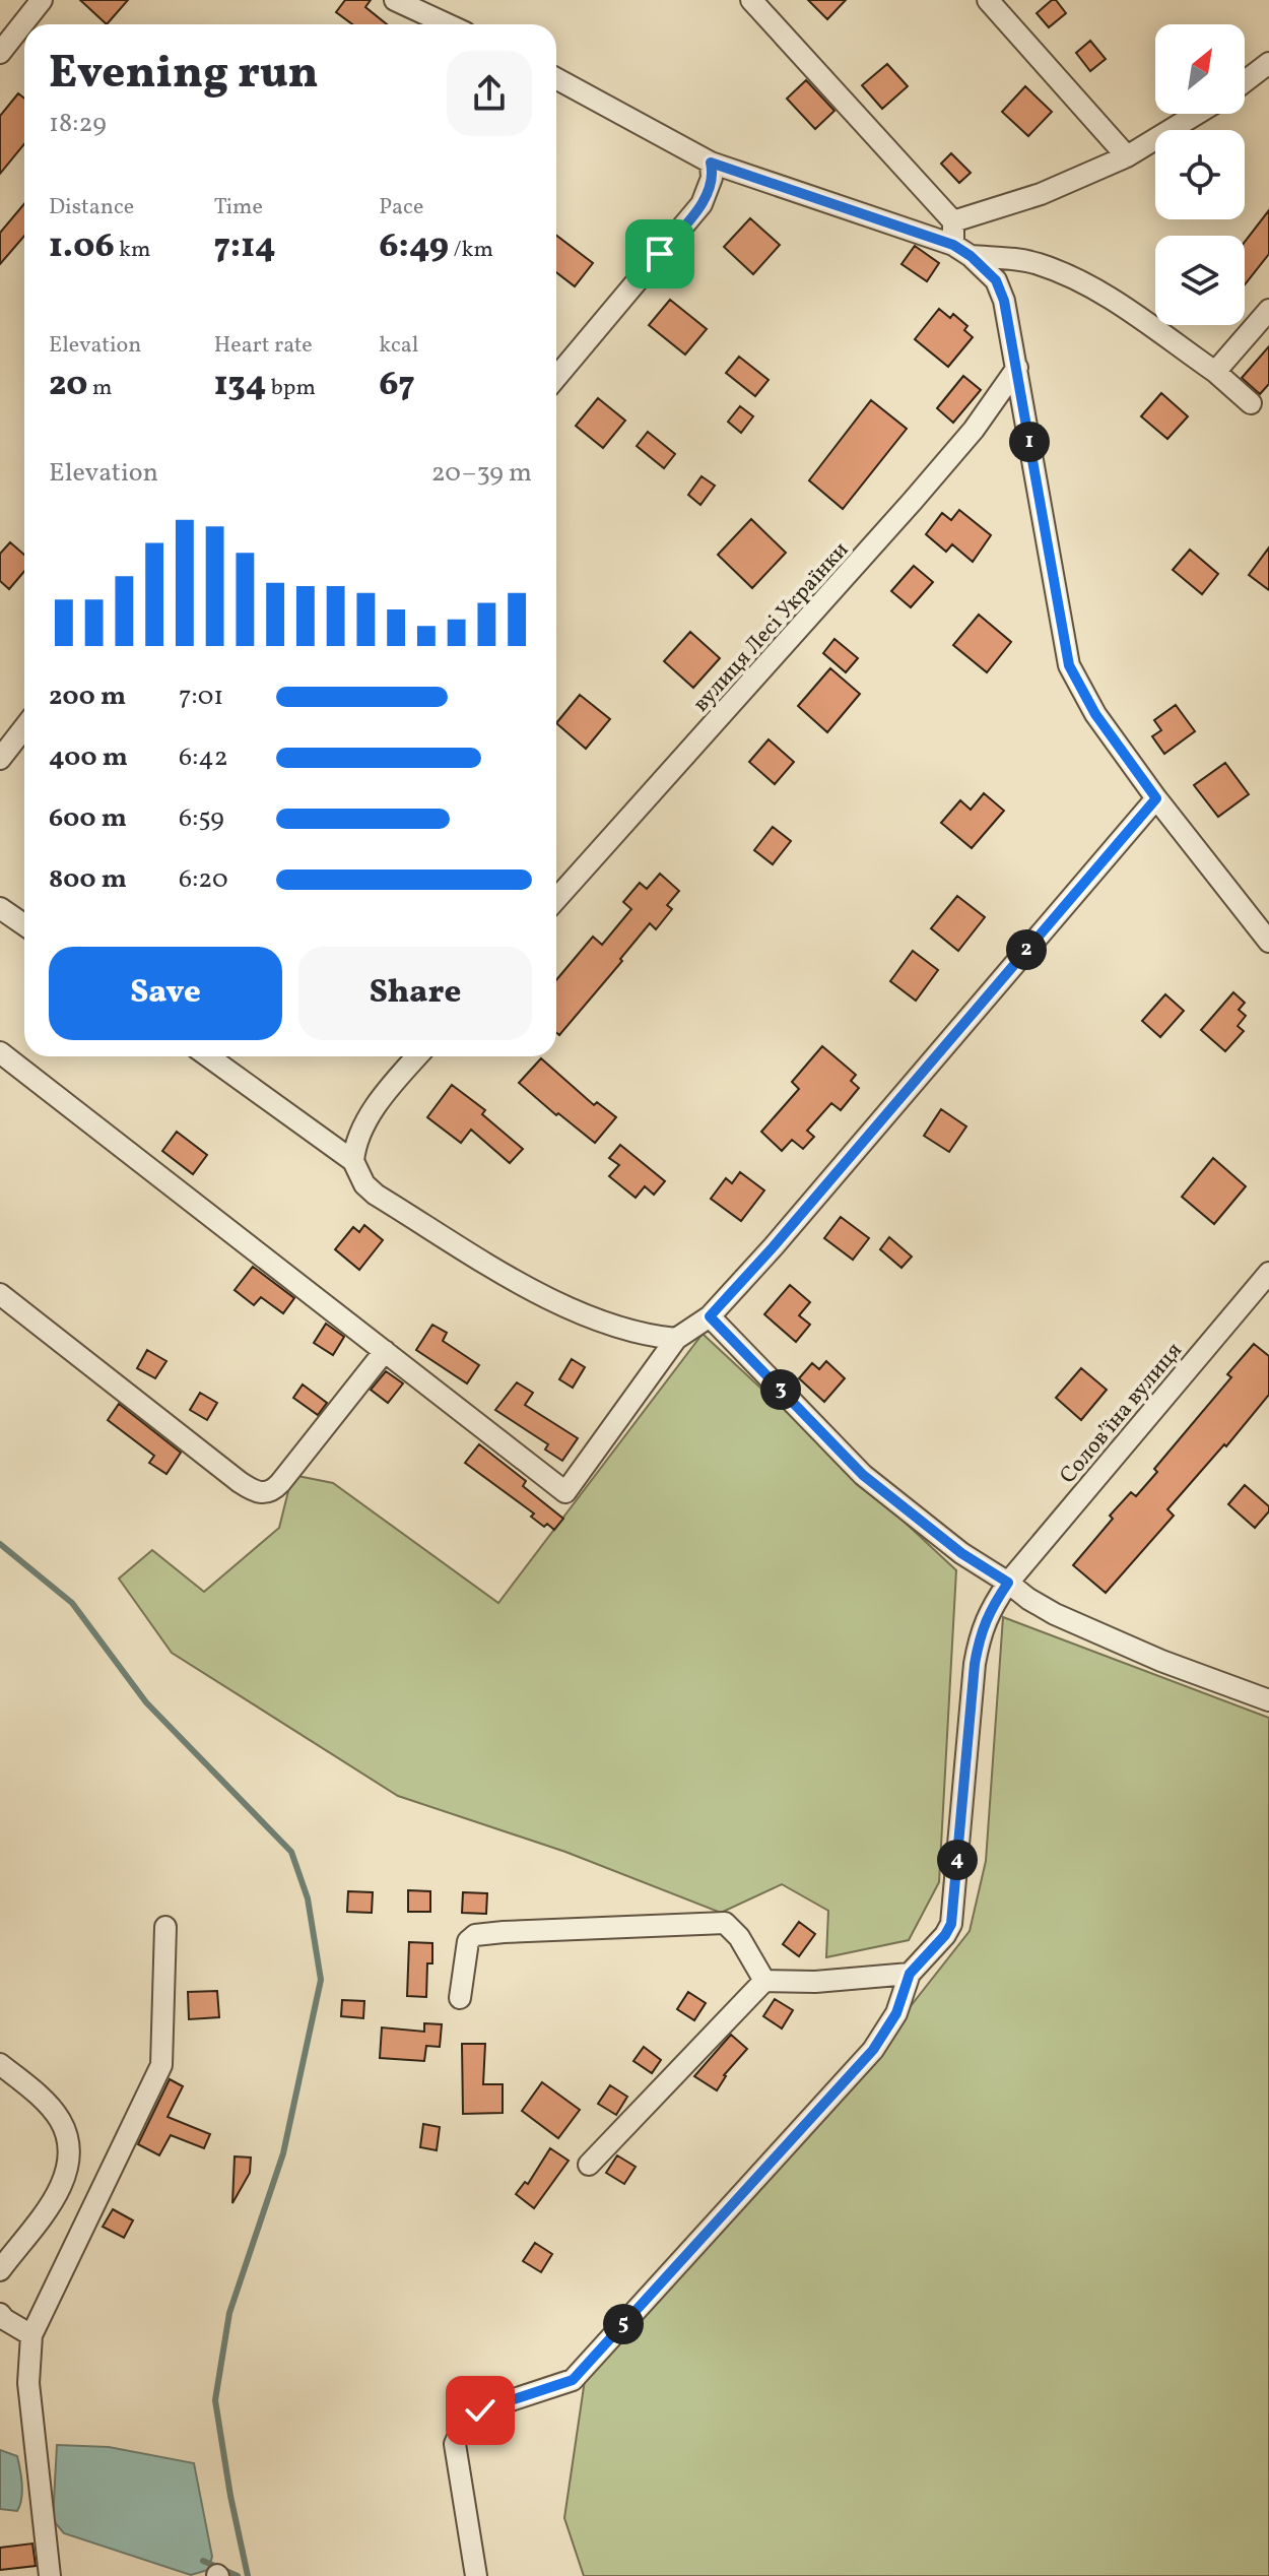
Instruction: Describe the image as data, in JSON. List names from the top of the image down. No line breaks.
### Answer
{"streets":{"street":["вулиця Лесі Українки","Соловʼїна вулиця"]},"north":"top right","page":{"heading":["Evening run","18:29"],"stats":[["Distance","1.06 km"],["Time","7:14"],["Pace","6:49 /km"],["Elevation","20 m"],["Heart rate","134 bpm"],["kcal","67"]],"pins":["1","2","3","4","5"],"chart":["Elevation","20–39 m"],"list":[{"name":"200 m","note":"7:01"},{"name":"400 m","note":"6:42"},{"name":"600 m","note":"6:59"},{"name":"800 m","note":"6:20"}],"buttons":["Save","Share"]}}
